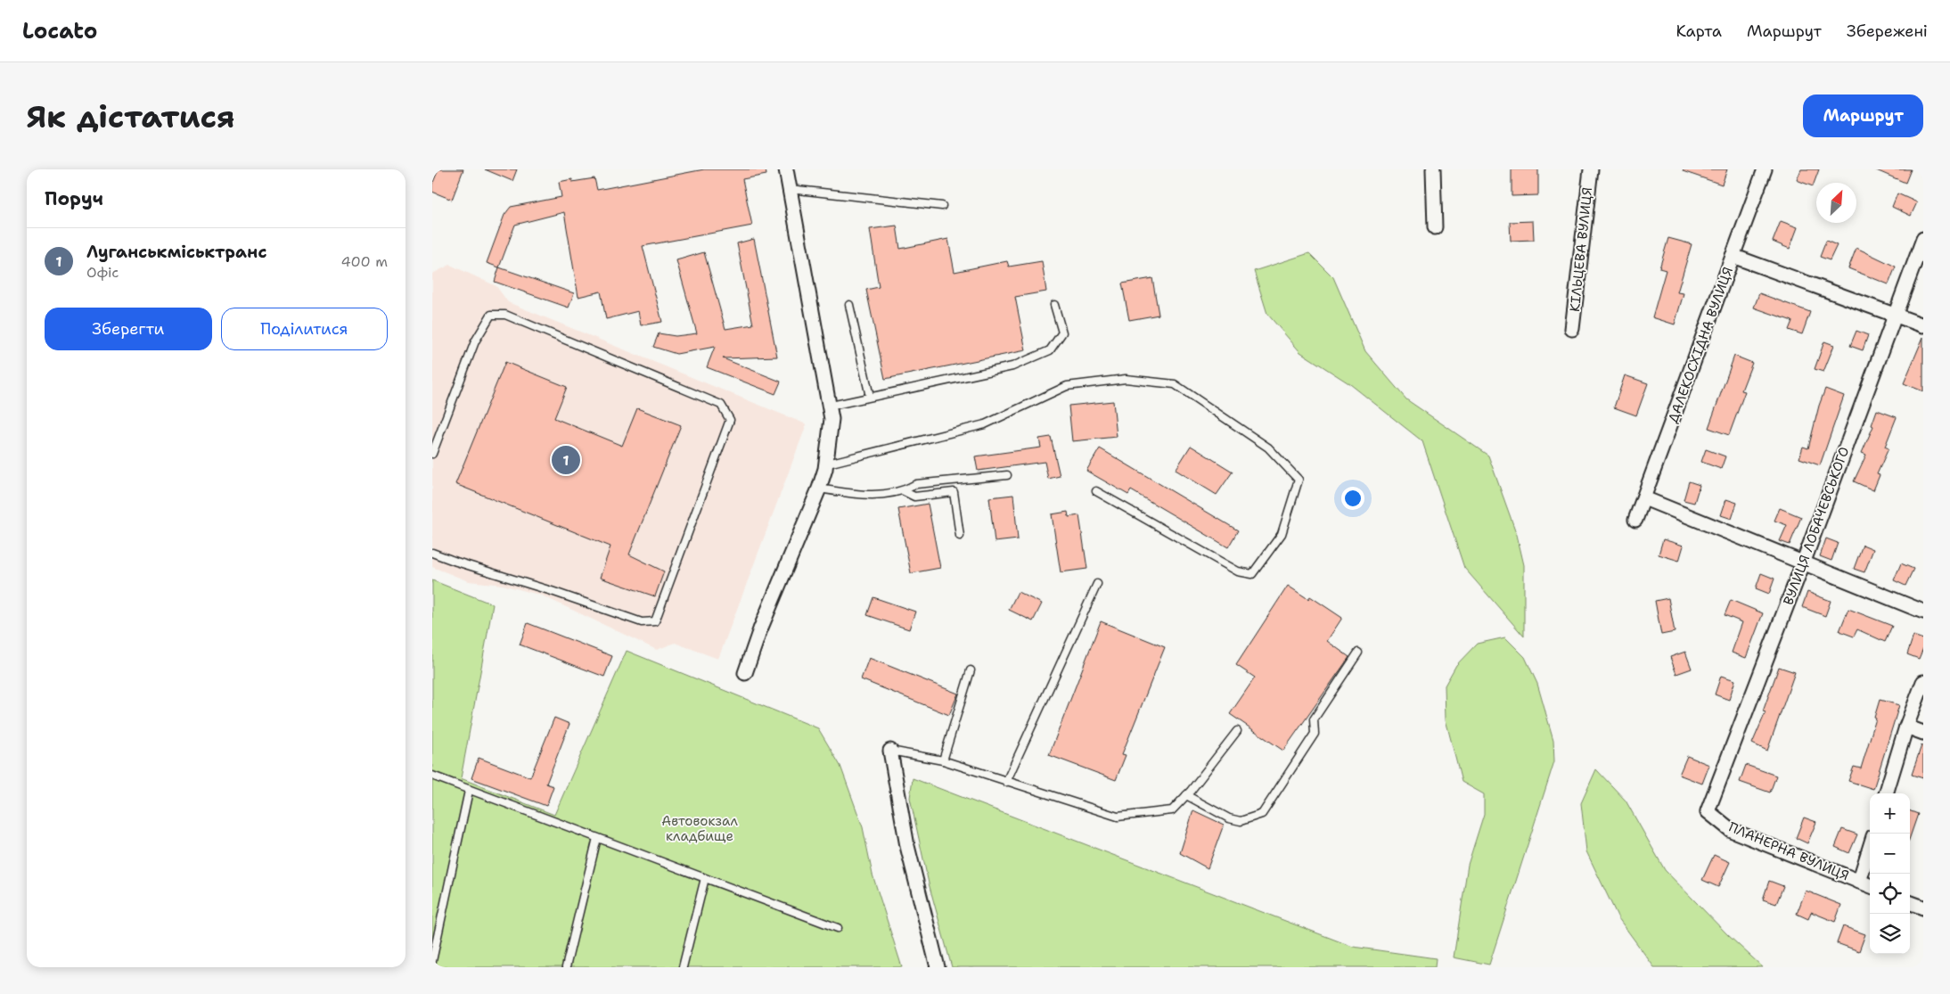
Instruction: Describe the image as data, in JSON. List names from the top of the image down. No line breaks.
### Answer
{"streets":{"street":["КІЛЬЦЕВА ВУЛИЦЯ","ДАЛЕКОСХІДНА ВУЛИЦЯ","ВУЛИЦЯ ЛОБАЧЕВСЬКОГО","ПЛАНЕРНА ВУЛИЦЯ"]},"crossings":[["ВУЛИЦЯ ЛОБАЧЕВСЬКОГО","ПЛАНЕРНА ВУЛИЦЯ"]],"parks":["Автовокзал кладбище"],"north":"top right","page":{"header":"Locato","nav":["Карта","Маршрут","Збережені"],"buttons":["Маршрут",["Зберегти","Поділитися"]],"title":"Як дістатися","heading":"Поруч","list":[{"mark":"1","name":"Луганськміськтранс","note":"Офіс","value":"400 m"}],"pins":"1","map_buttons":["+","−"]}}
